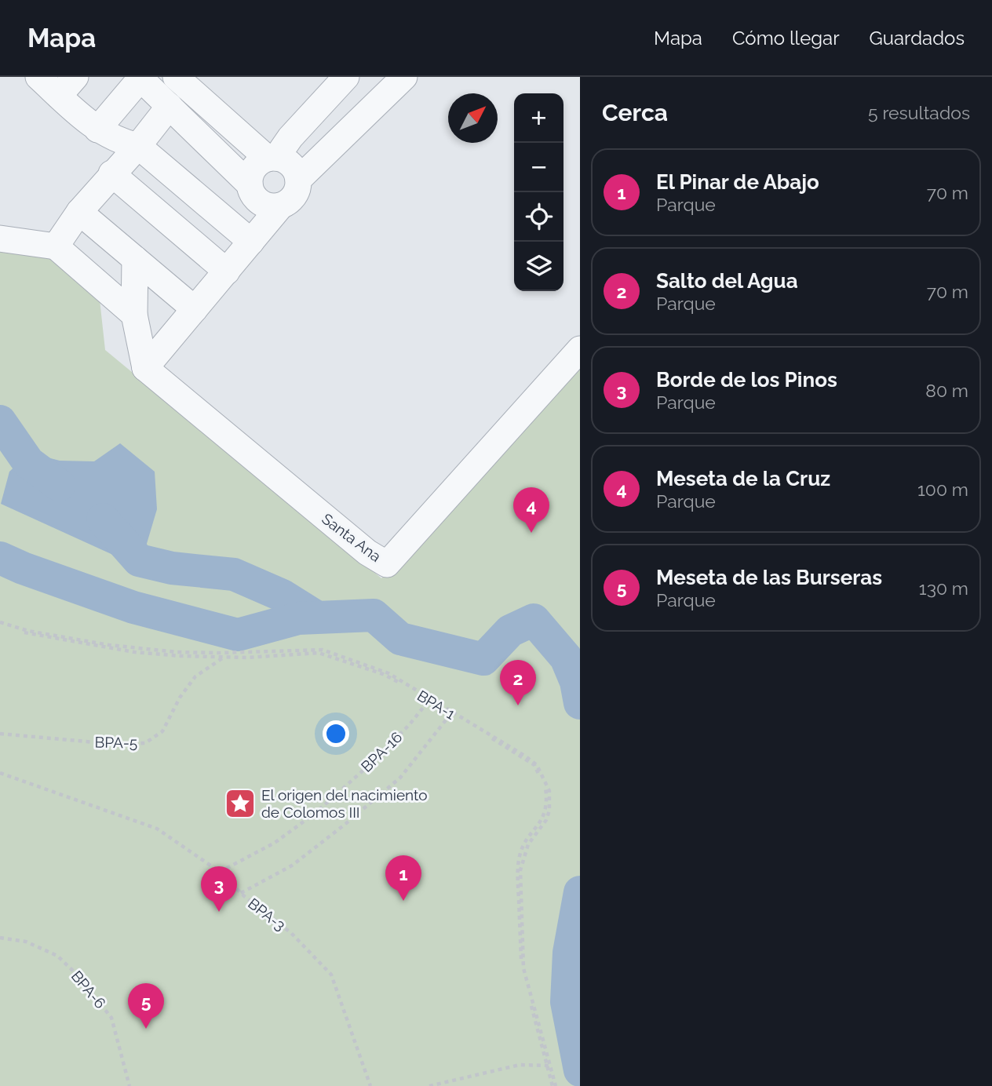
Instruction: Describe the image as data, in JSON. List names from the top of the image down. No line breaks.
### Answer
{"streets":{"lane":["Santa Ana"],"path":["BPA-1","BPA-5","BPA-16","BPA-3","BPA-6"]},"crossings":[["BPA-1","BPA-5"],["BPA-1","BPA-16"],["BPA-16","BPA-3"]],"places":{"place":["El origen del nacimiento de Colomos III"]},"north":"top right","page":{"header":"Mapa","nav":["Mapa","Cómo llegar","Guardados"],"heading":["Cerca","5 resultados"],"map_buttons":["+","−"],"list":[{"mark":"1","name":"El Pinar de Abajo","note":"Parque","value":"70 m"},{"mark":"2","name":"Salto del Agua","note":"Parque","value":"70 m"},{"mark":"3","name":"Borde de los Pinos","note":"Parque","value":"80 m"},{"mark":"4","name":"Meseta de la Cruz","note":"Parque","value":"100 m"},{"mark":"5","name":"Meseta de las Burseras","note":"Parque","value":"130 m"}],"pins":["4","2","1","3","5"]}}
